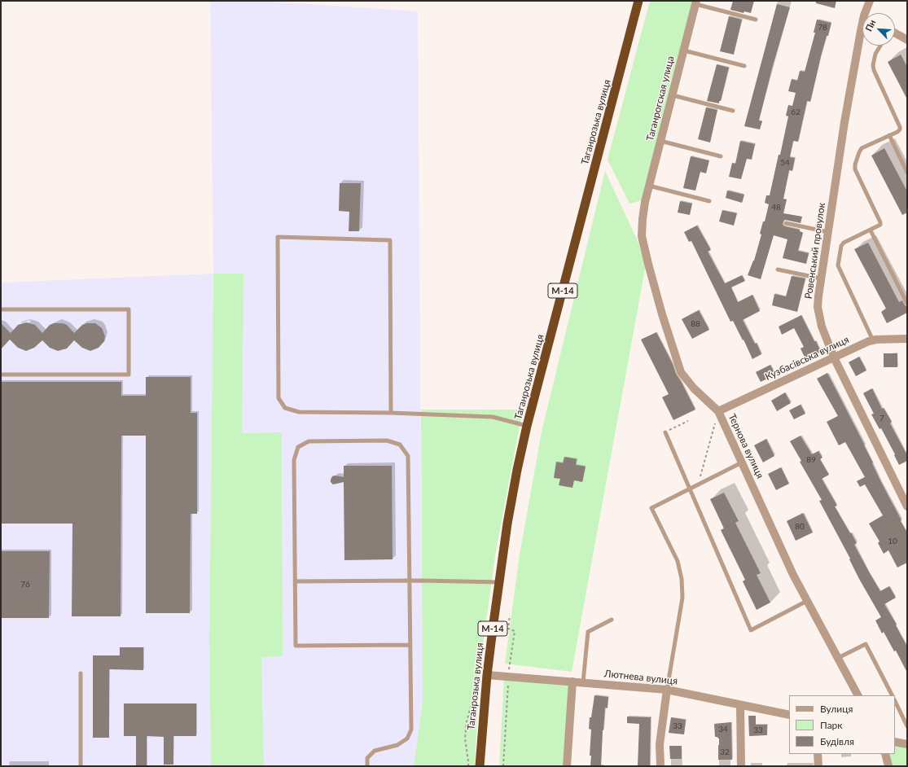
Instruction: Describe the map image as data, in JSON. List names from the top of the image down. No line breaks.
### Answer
{"streets":{"highway":["Таганрозька вулиця","М-14"],"street":["Таганрогская улица","Ровенський провулок","Кузбасівська вулиця","Тернова вулиця","Лютнева вулиця"]},"crossings":[["Таганрогская улица","Тернова вулиця"],["Таганрозька вулиця","Лютнева вулиця"],["Ровенський провулок","Кузбасівська вулиця"],["Кузбасівська вулиця","Тернова вулиця"]],"house_numbers":["78","62","54","48","88","7","89","80","10","76","33","34","33","32"],"legend":["Вулиця","Парк","Будівля"],"north":"top left"}
